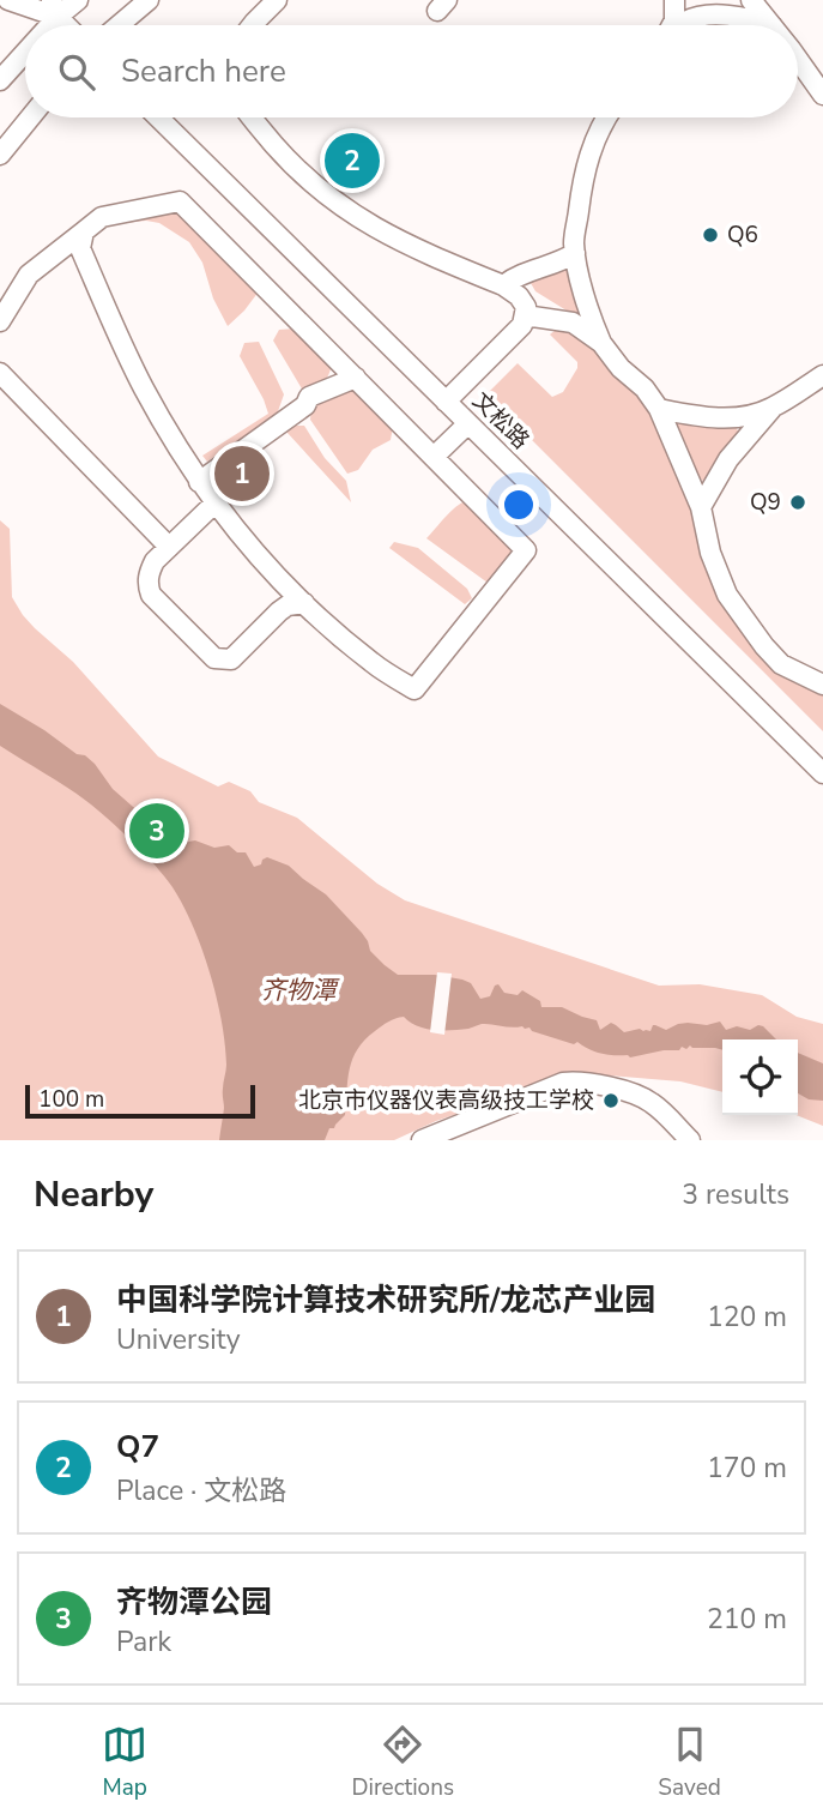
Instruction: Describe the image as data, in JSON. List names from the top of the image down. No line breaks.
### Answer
{"streets":{"street":["文松路"]},"water":["齐物潭"],"places":["Q6","Q9","北京市仪器仪表高级技工学校"],"scale_bar":"100 m","page":{"search":"Search here","pins":["2","1","3"],"scale":"100 m","heading":["Nearby","3 results"],"list":[{"mark":"1","name":"中国科学院计算技术研究所/龙芯产业园","note":"University","value":"120 m"},{"mark":"2","name":"Q7","note":"Place · 文松路","value":"170 m"},{"mark":"3","name":"齐物潭公园","note":"Park","value":"210 m"}],"nav":["Map","Directions","Saved"]}}
